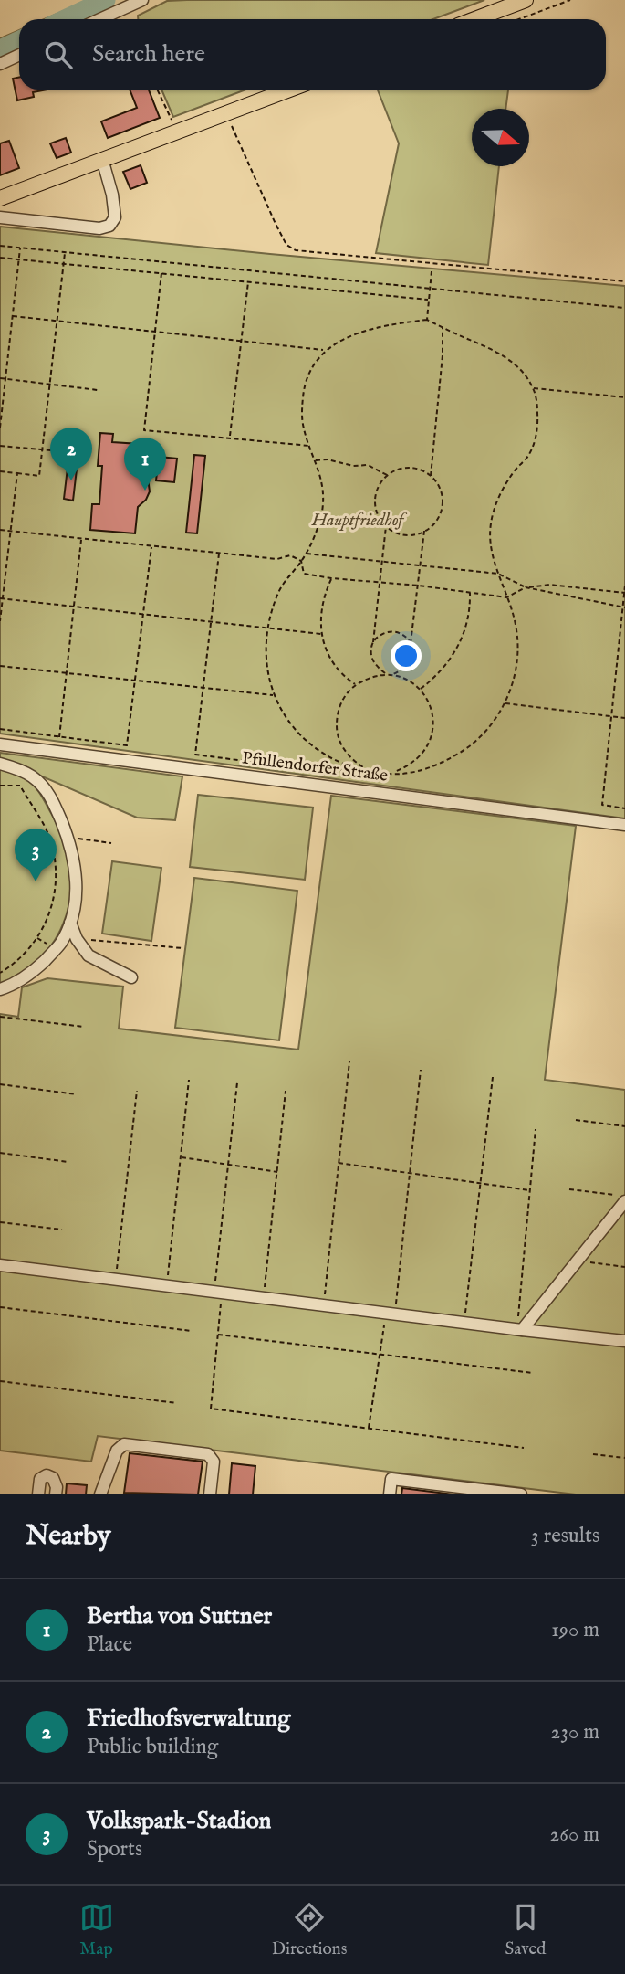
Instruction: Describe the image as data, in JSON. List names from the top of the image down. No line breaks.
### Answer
{"streets":{"street":["Pfullendorfer Straße"]},"parks":["Hauptfriedhof"],"north":"right","page":{"search":"Search here","pins":["2","1","3"],"heading":["Nearby","3 results"],"list":[{"mark":"1","name":"Bertha von Suttner","note":"Place","value":"190 m"},{"mark":"2","name":"Friedhofsverwaltung","note":"Public building","value":"230 m"},{"mark":"3","name":"Volkspark-Stadion","note":"Sports","value":"260 m"}],"nav":["Map","Directions","Saved"]}}
